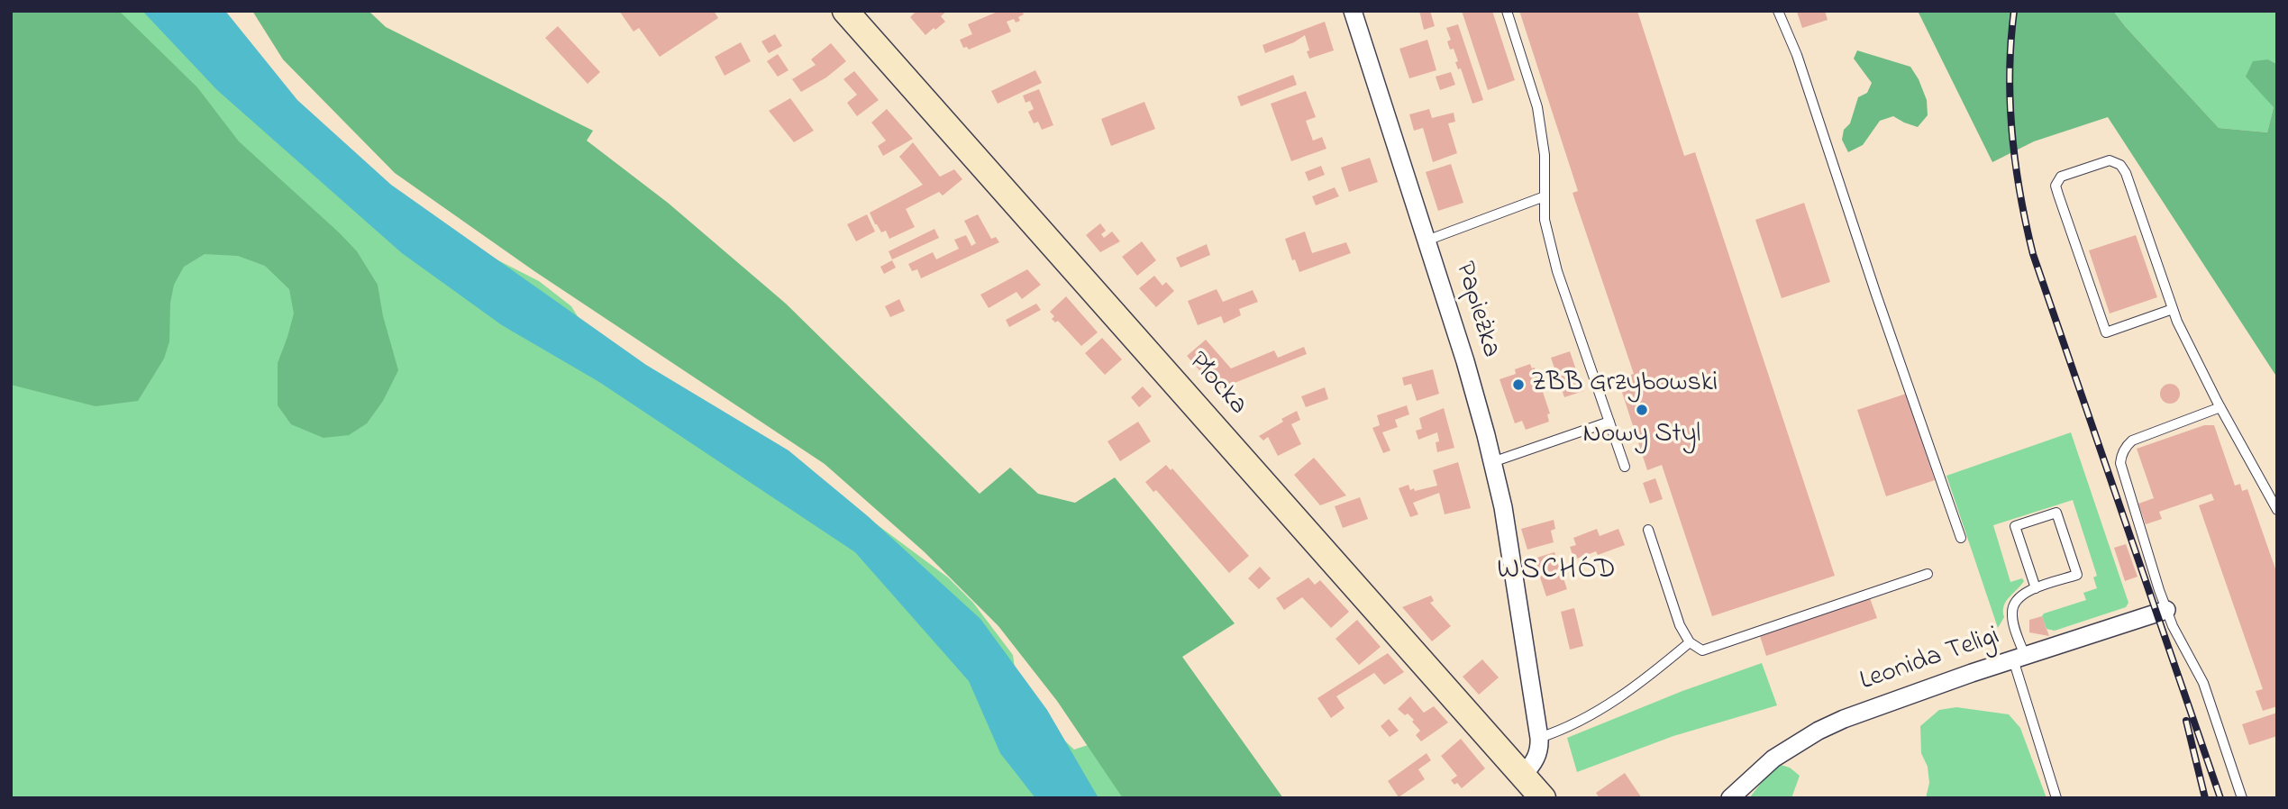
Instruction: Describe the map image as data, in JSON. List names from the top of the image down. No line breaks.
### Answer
{"streets":{"street":["Papieżka","Płocka","Leonida Teligi"]},"crossings":[["Papieżka","Płocka"]],"districts":["WSCHÓD"],"places":["ZBB Grzybowski","Nowy Styl"]}
